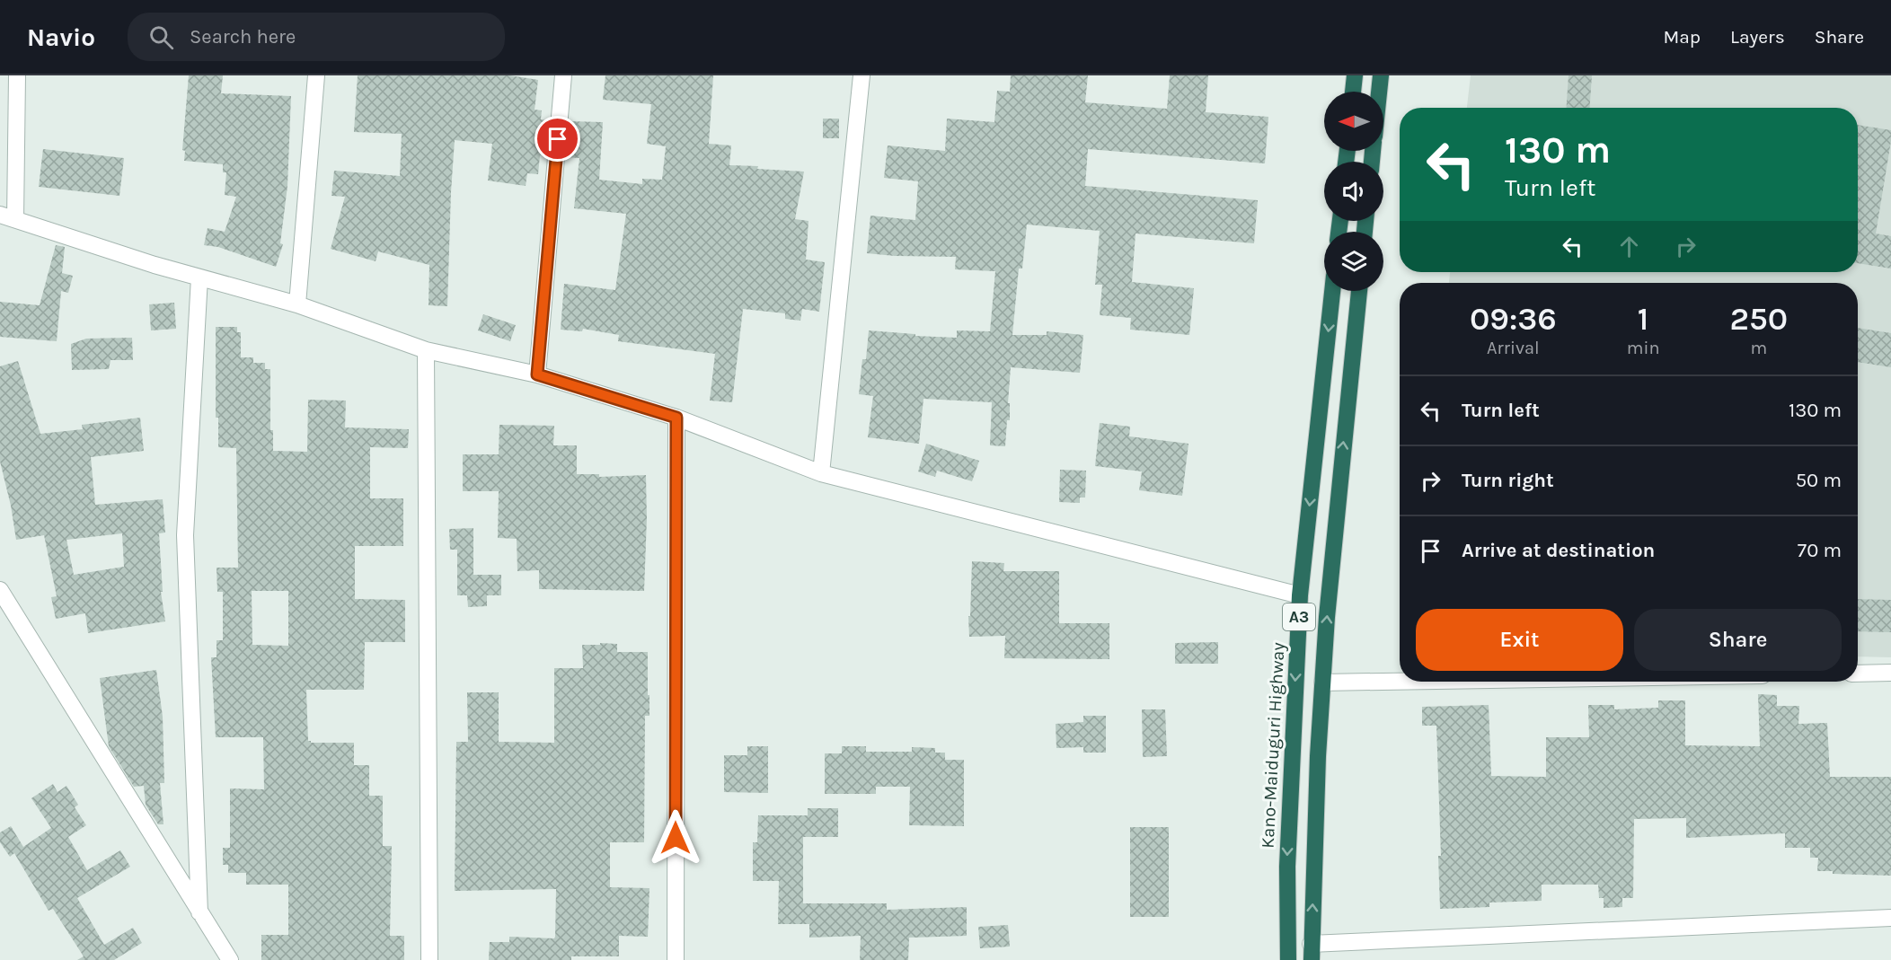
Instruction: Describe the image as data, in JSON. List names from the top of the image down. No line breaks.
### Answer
{"streets":{"highway":["A3","Kano-Maiduguri Highway"]},"north":"left","page":{"header":"Navio","search":"Search here","nav":["Map","Layers","Share"],"turn":["130 m","Turn left"],"eta":["09:36","Arrival","1","min","250","m"],"list":[{"name":"Turn left","value":"130 m"},{"name":"Turn right","value":"50 m"},{"name":"Arrive at destination","value":"70 m"}],"buttons":["Exit","Share"]}}
